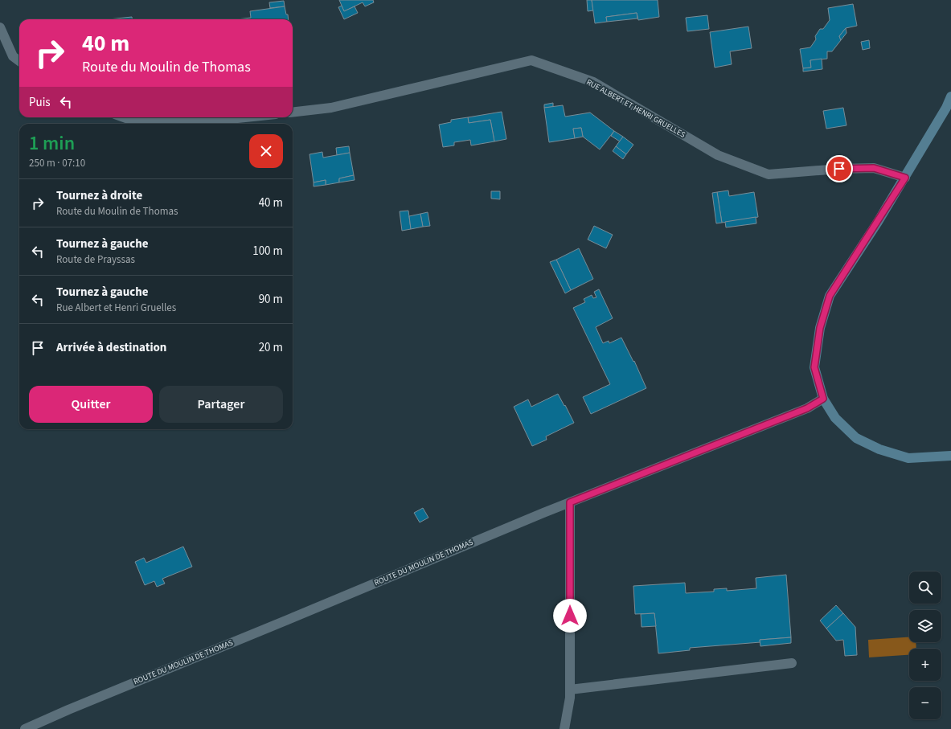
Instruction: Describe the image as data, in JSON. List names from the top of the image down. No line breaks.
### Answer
{"streets":{"street":["RUE ALBERT ET HENRI GRUELLES","ROUTE DU MOULIN DE THOMAS"]},"page":{"turn":["40 m","Route du Moulin de Thomas"],"then":"Puis","heading":["1 min","250 m · 07:10"],"list":[{"name":"Tournez à droite","note":"Route du Moulin de Thomas","value":"40 m"},{"name":"Tournez à gauche","note":"Route de Prayssas","value":"100 m"},{"name":"Tournez à gauche","note":"Rue Albert et Henri Gruelles","value":"90 m"},{"name":"Arrivée à destination","value":"20 m"}],"buttons":["Quitter","Partager"],"map_buttons":["+","−"]}}
